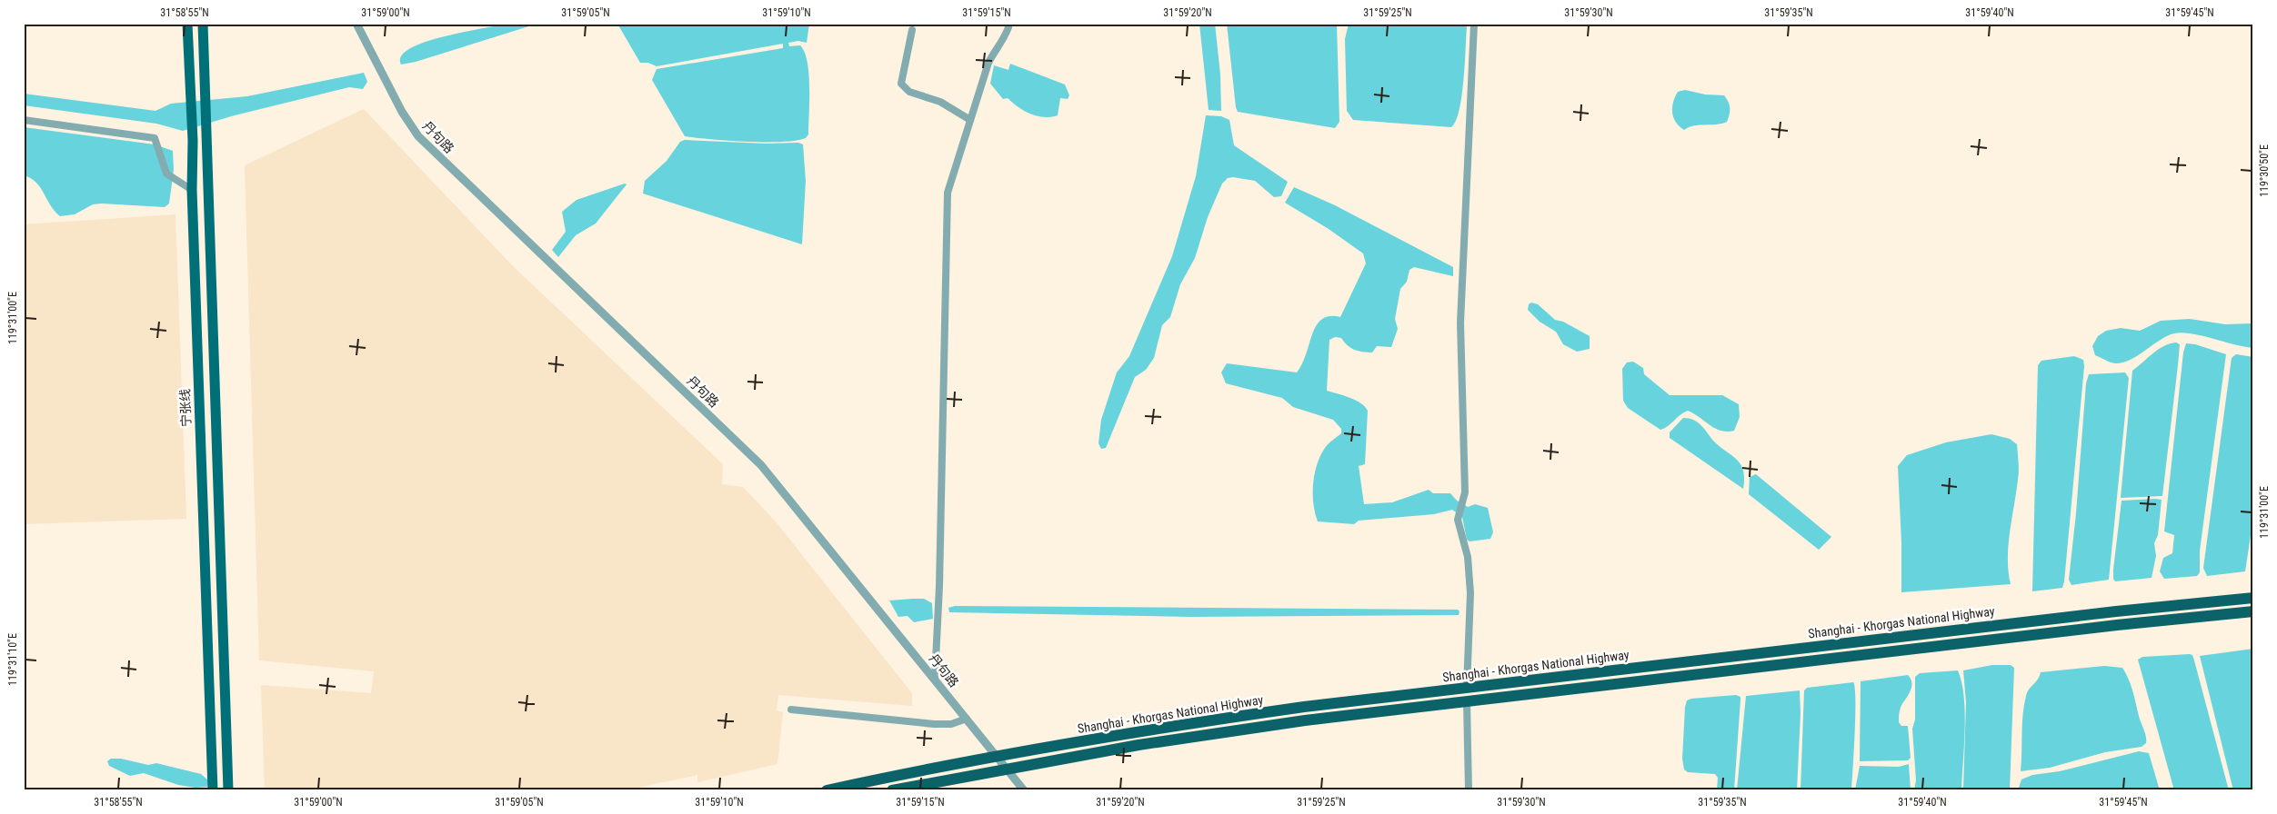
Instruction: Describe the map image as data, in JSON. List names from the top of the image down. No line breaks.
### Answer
{"streets":{"highway":["Shanghai - Khorgas National Highway"],"main road":["宁张线"],"street":["丹句路"]},"crossings":[["丹句路","Shanghai - Khorgas National Highway"]],"coordinates":["31°58'55\"N","31°59'00\"N","31°59'05\"N","31°59'10\"N","31°59'15\"N","31°59'20\"N","31°59'25\"N","31°59'30\"N","31°59'35\"N","31°59'40\"N","31°59'45\"N","119°30'50\"E","119°31'00\"E","119°31'10\"E"]}
